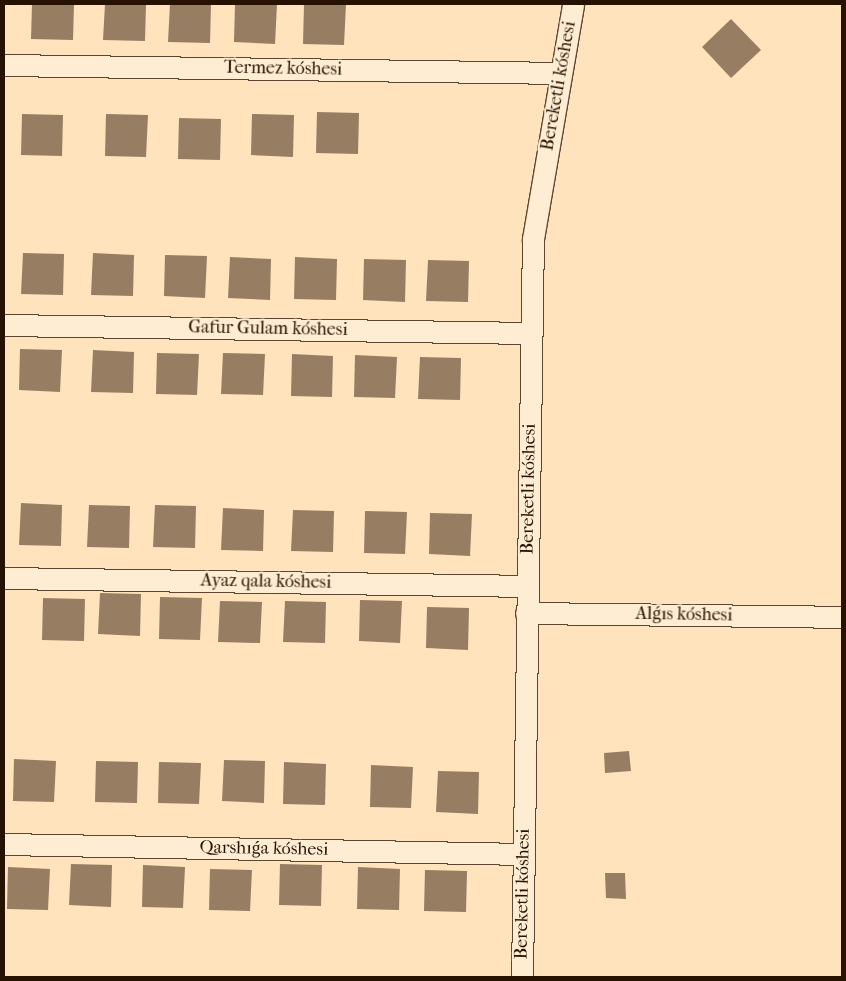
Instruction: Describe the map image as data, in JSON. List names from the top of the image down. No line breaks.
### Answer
{"streets":{"street":["Termez kóshesi","Bereketli kóshesi","Gafur Gulam kóshesi","Ayaz qala kóshesi","Alǵıs kóshesi","Qarshıǵa kóshesi"]},"crossings":[["Termez kóshesi","Bereketli kóshesi"],["Bereketli kóshesi","Gafur Gulam kóshesi"],["Bereketli kóshesi","Ayaz qala kóshesi"],["Bereketli kóshesi","Alǵıs kóshesi"],["Bereketli kóshesi","Qarshıǵa kóshesi"]]}
